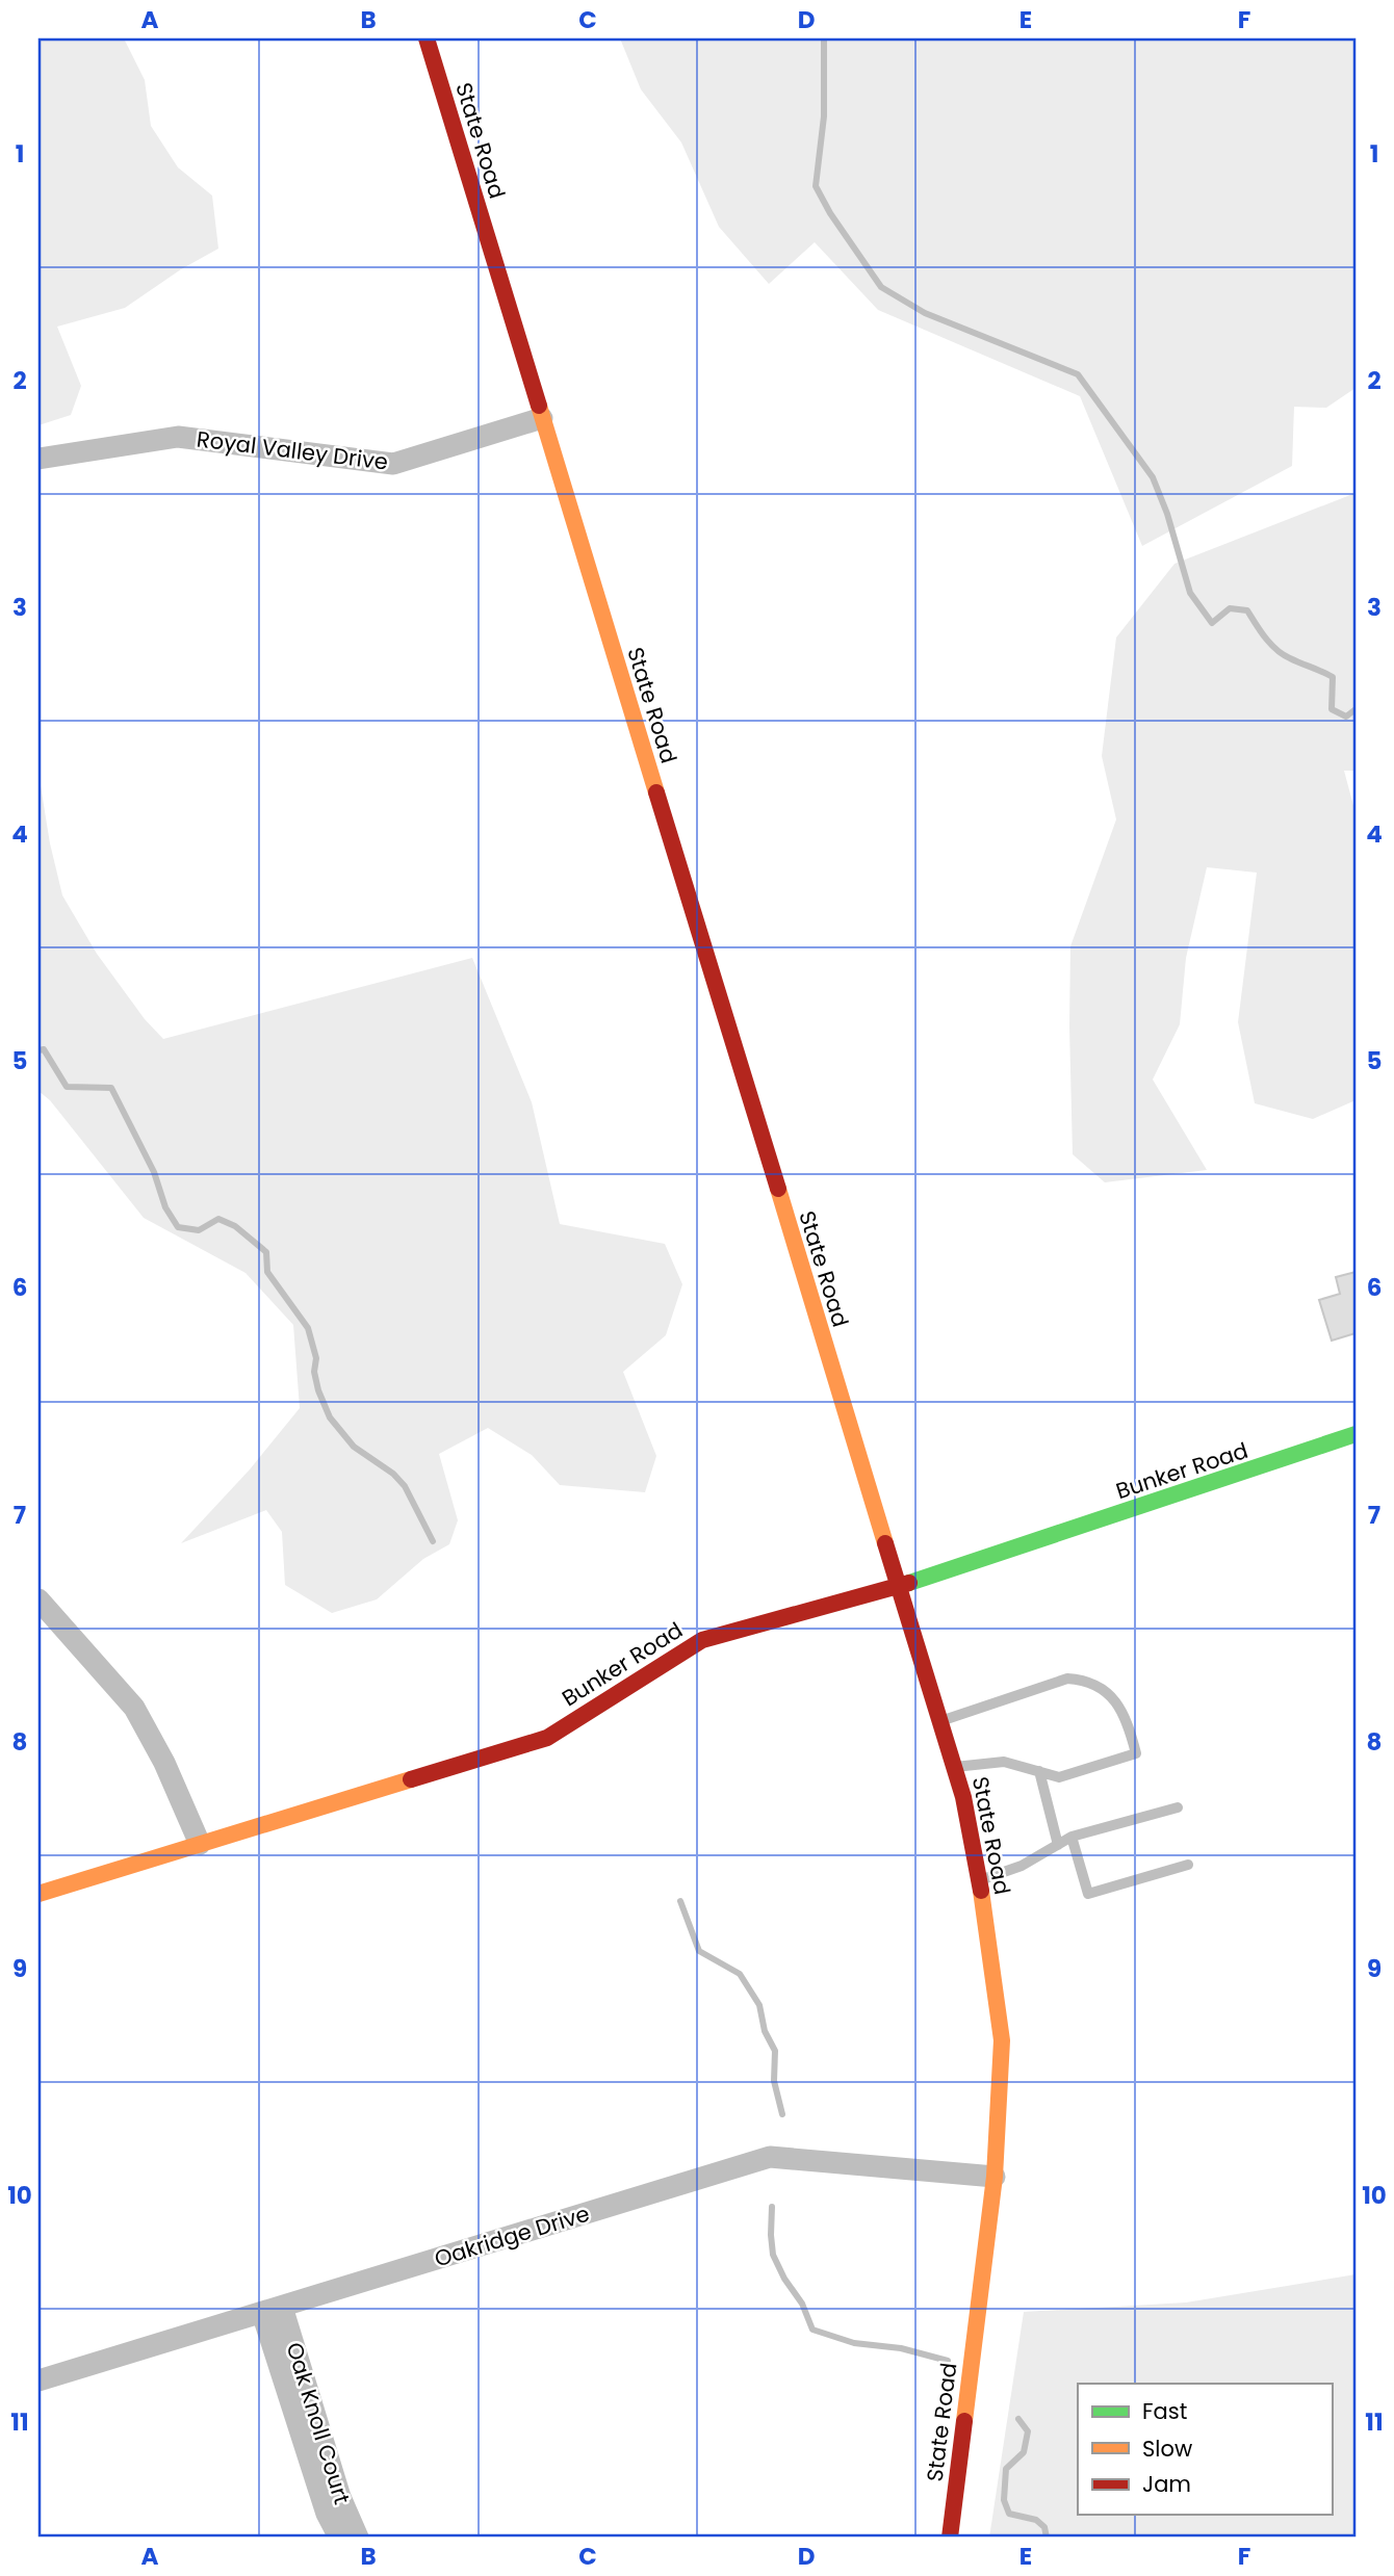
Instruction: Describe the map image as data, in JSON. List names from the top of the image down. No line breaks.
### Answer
{"streets":{"main road":["State Road","Bunker Road"],"street":["Royal Valley Drive","Oakridge Drive","Oak Knoll Court"]},"crossings":[["State Road","Royal Valley Drive"],["State Road","Bunker Road"],["State Road","Oakridge Drive"],["Oakridge Drive","Oak Knoll Court"]],"legend":["Fast","Slow","Jam"],"grid":{"columns":["A","B","C","D","E","F"],"rows":["1","2","3","4","5","6","7","8","9","10","11"]}}
